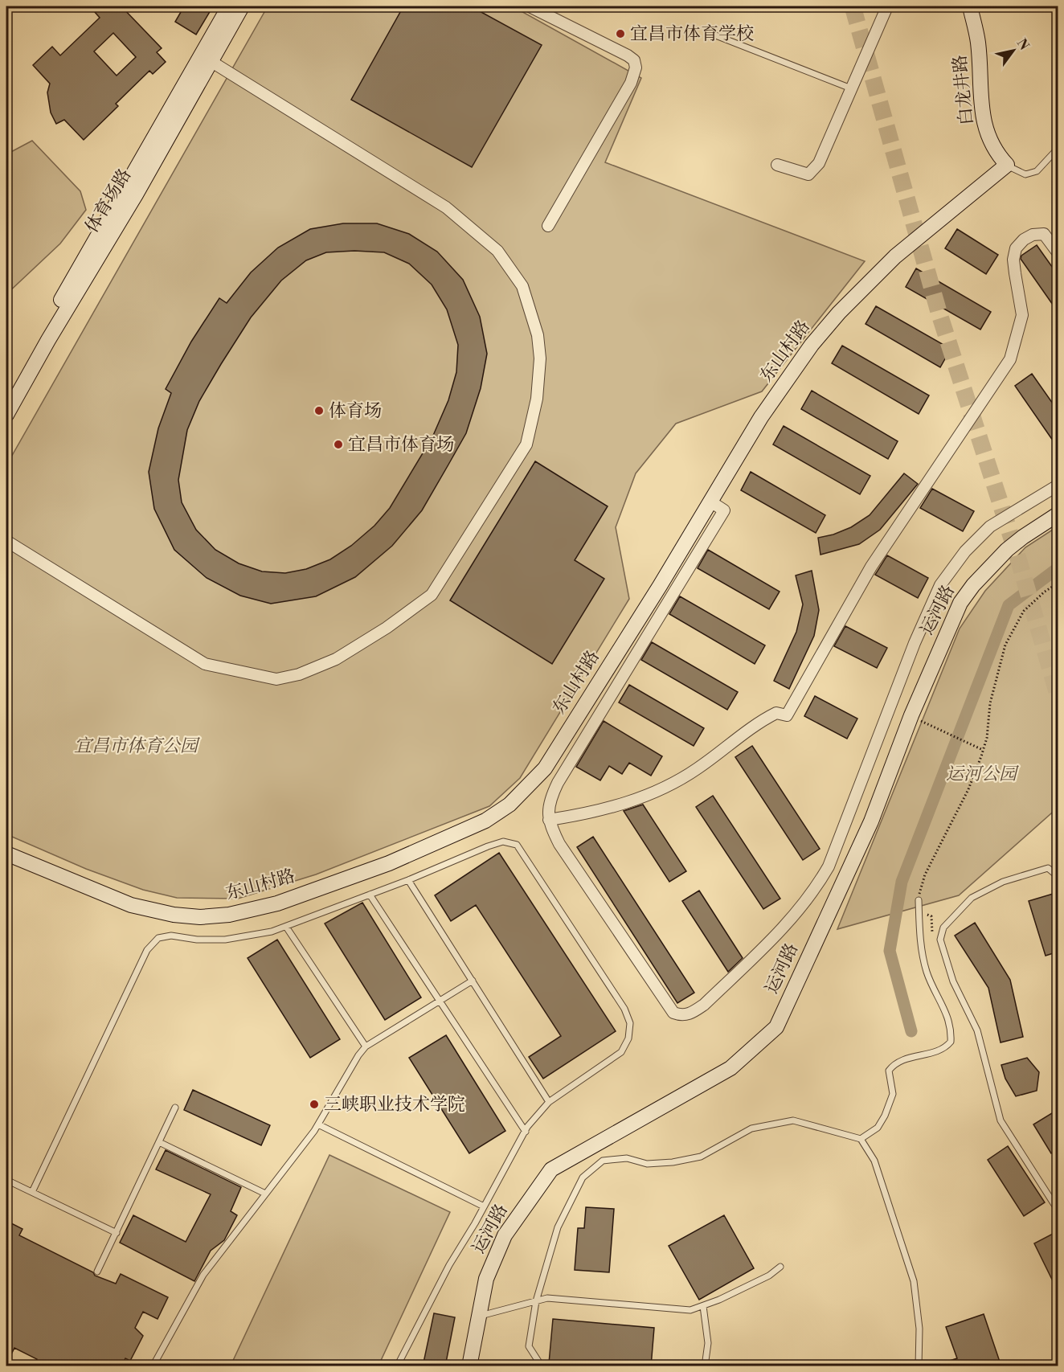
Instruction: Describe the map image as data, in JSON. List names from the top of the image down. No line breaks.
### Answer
{"streets":{"street":["白龙井路","体育场路","东山村路","运河路"]},"crossings":[["白龙井路","东山村路"]],"parks":["宜昌市体育公园","运河公园"],"places":["宜昌市体育学校","体育场","宜昌市体育场","三峡职业技术学院"],"north":"top right"}
